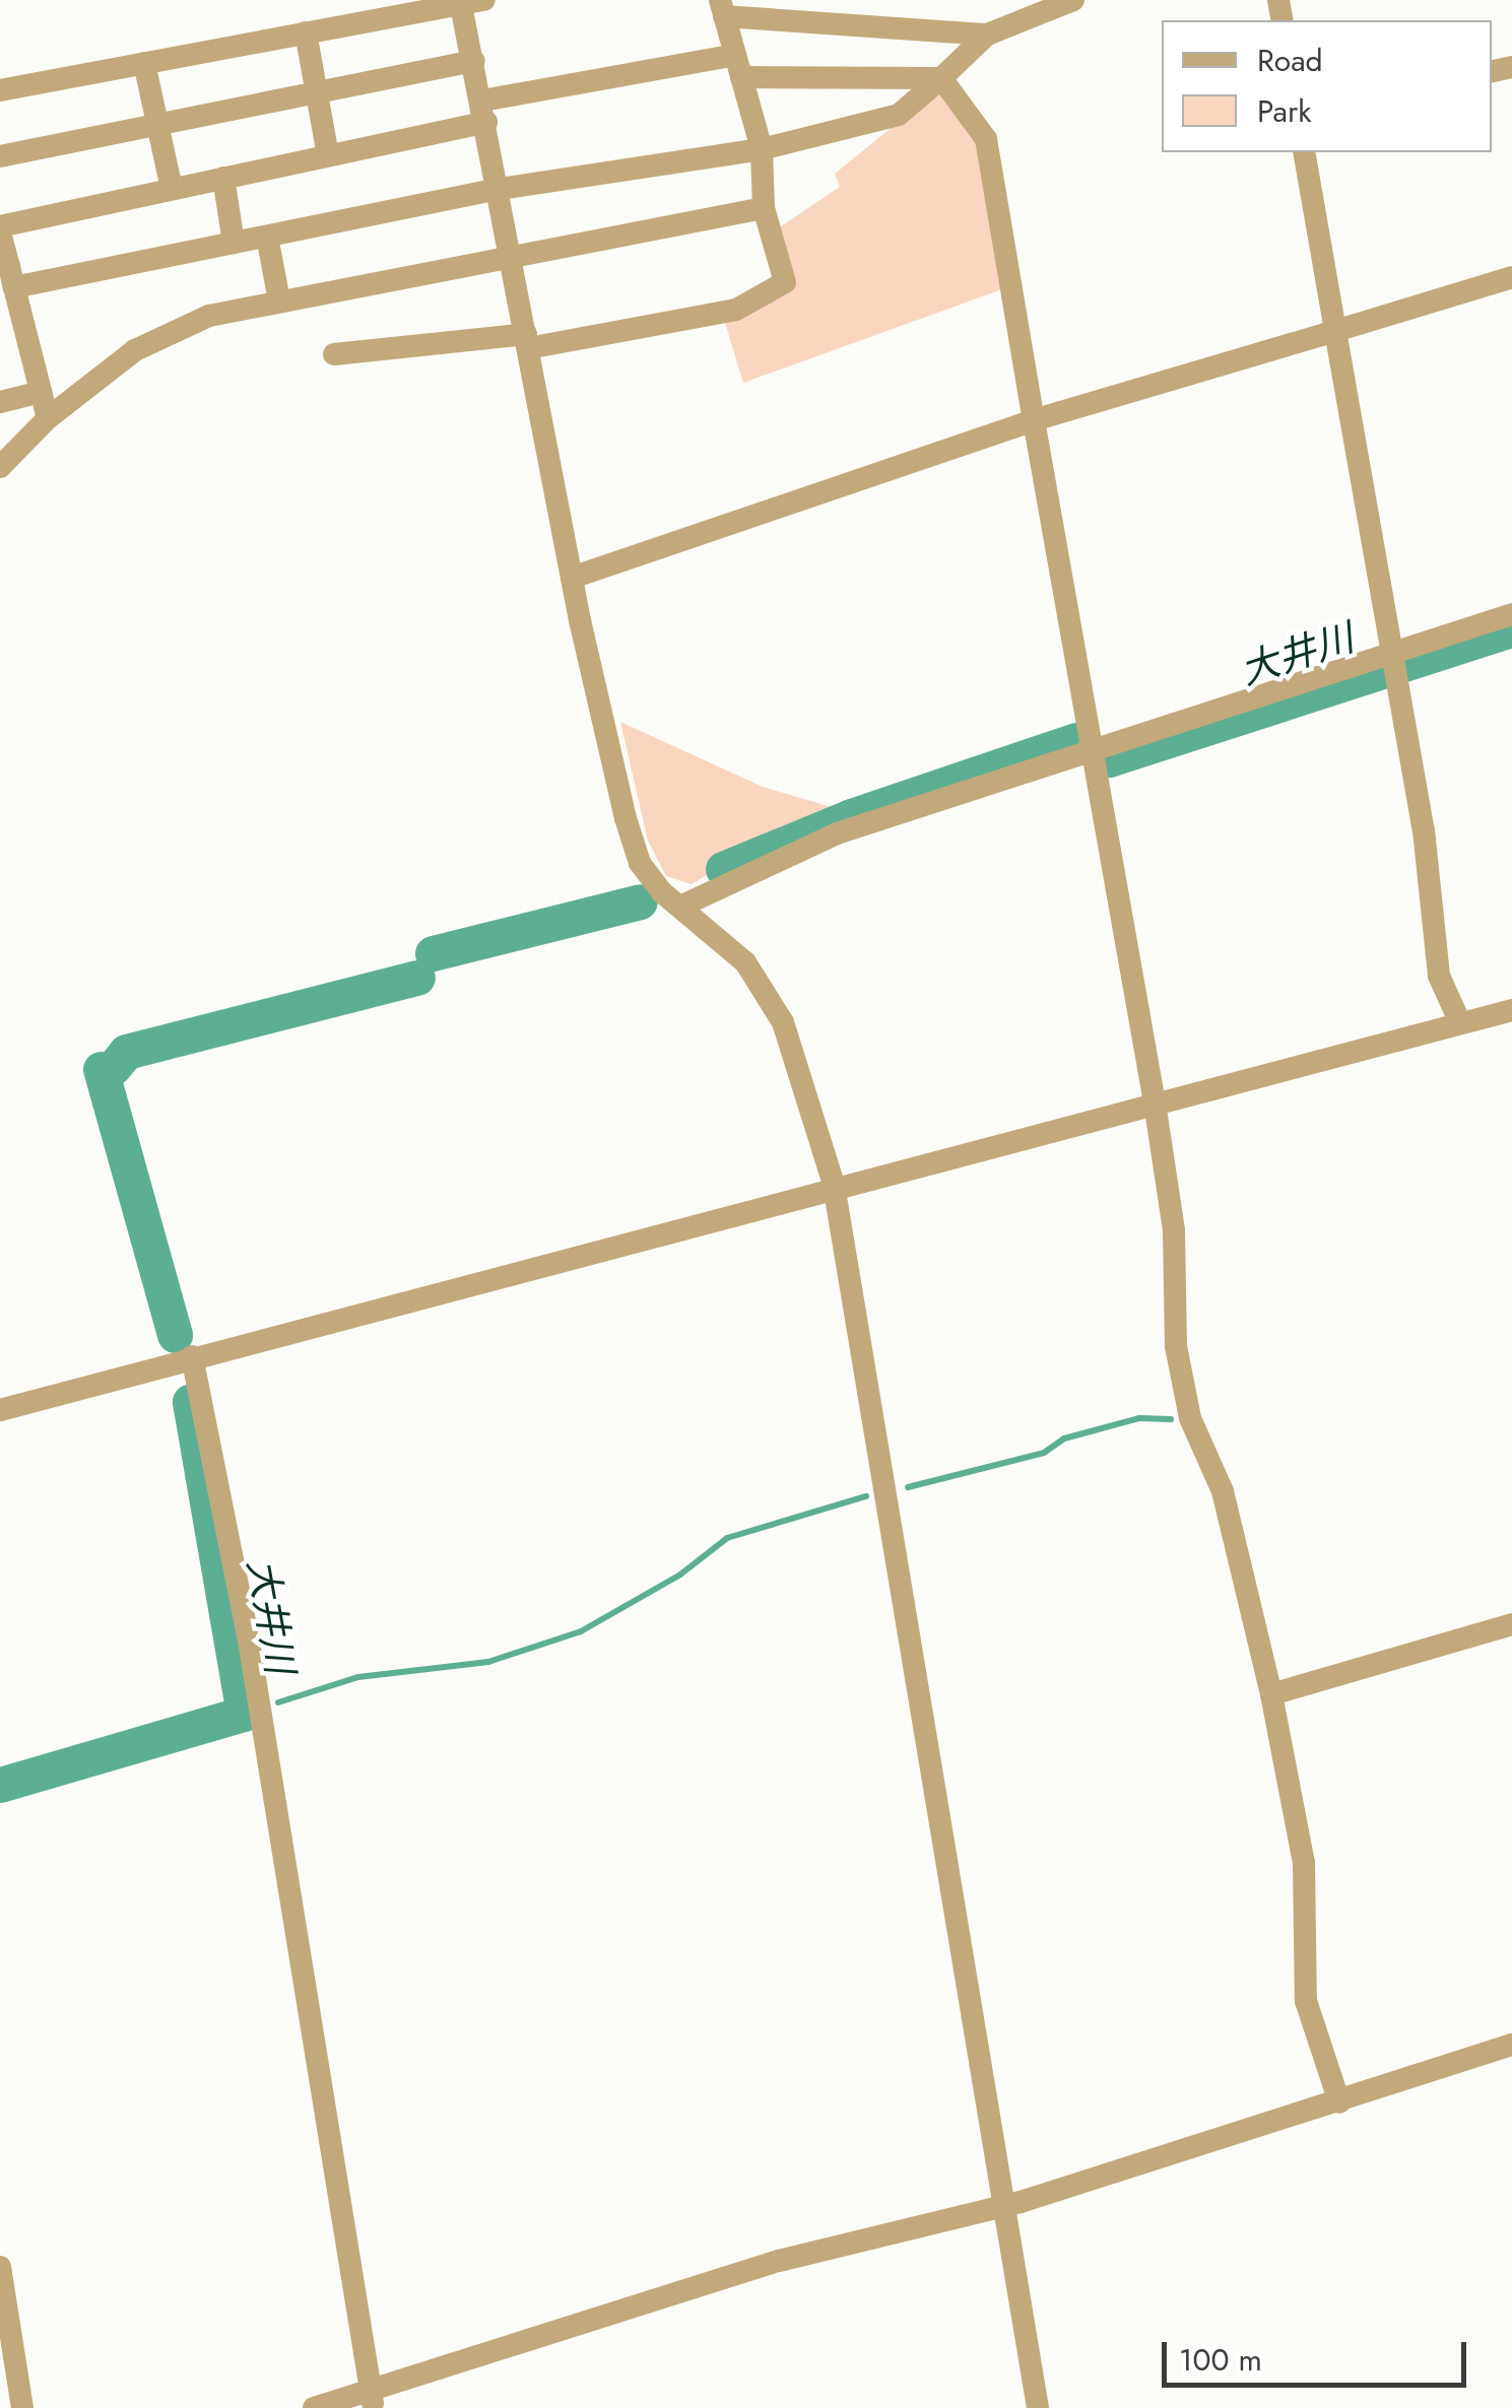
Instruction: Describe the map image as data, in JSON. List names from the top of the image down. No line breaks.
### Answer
{"water":["大井川"],"legend":["Road","Park"],"scale_bar":"100 m"}
